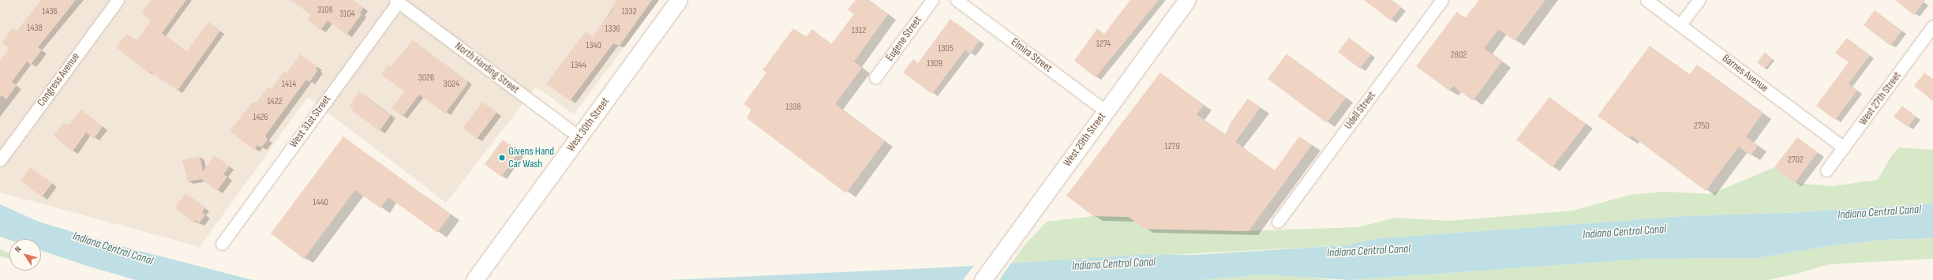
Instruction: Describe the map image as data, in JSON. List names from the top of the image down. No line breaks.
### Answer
{"streets":{"main road":["West 30th Street","West 29th Street"],"street":["Eugene Street","Elmira Street","North Harding Street","Barnes Avenue","Congress Avenue","West 27th Street","Udell Street","West 31st Street"]},"crossings":[["Elmira Street","West 29th Street"],["North Harding Street","West 31st Street"],["North Harding Street","West 30th Street"],["Barnes Avenue","West 27th Street"]],"water":["Indiana Central Canal"],"places":["Givens Hand Car Wash"],"house_numbers":["3106","1436","1332","3104","1438","1336","1312","1274","1340","1305","2802","1309","1344","3026","1414","3024","1422","1338","1426","2750","1279","2702","1440"],"north":"top left"}
